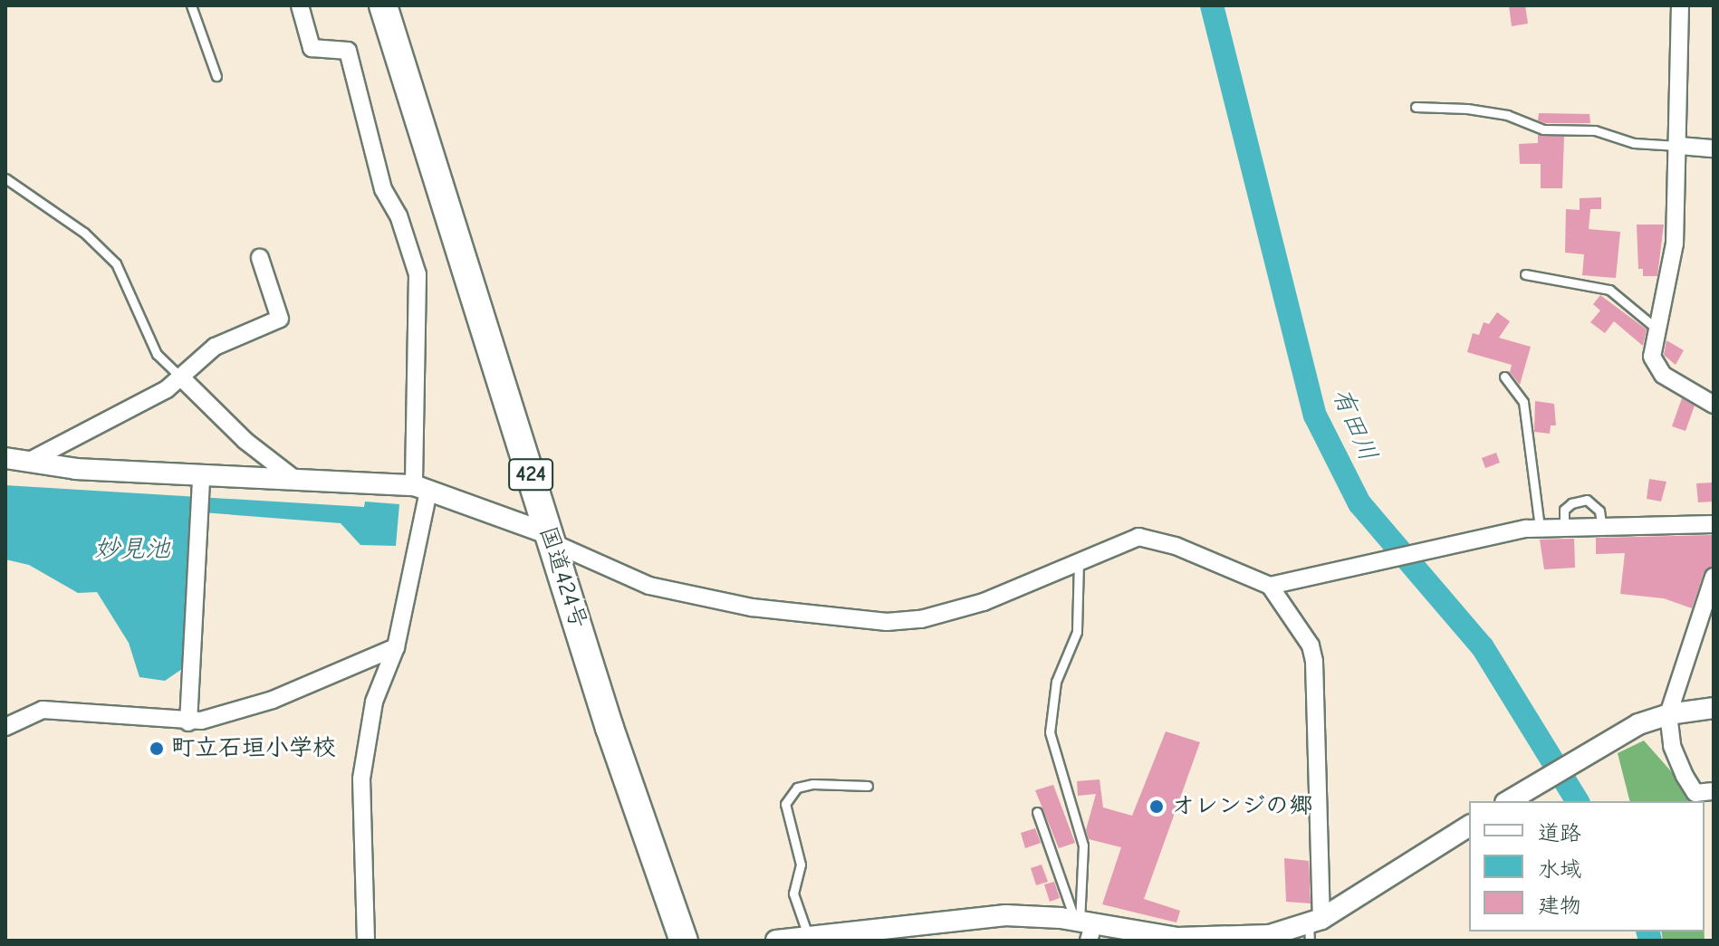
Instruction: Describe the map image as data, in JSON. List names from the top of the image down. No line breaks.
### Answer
{"streets":{"highway":["424","国道424号"]},"water":["有田川","妙見池"],"places":["町立石垣小学校","オレンジの郷"],"legend":["道路","水域","建物"]}
